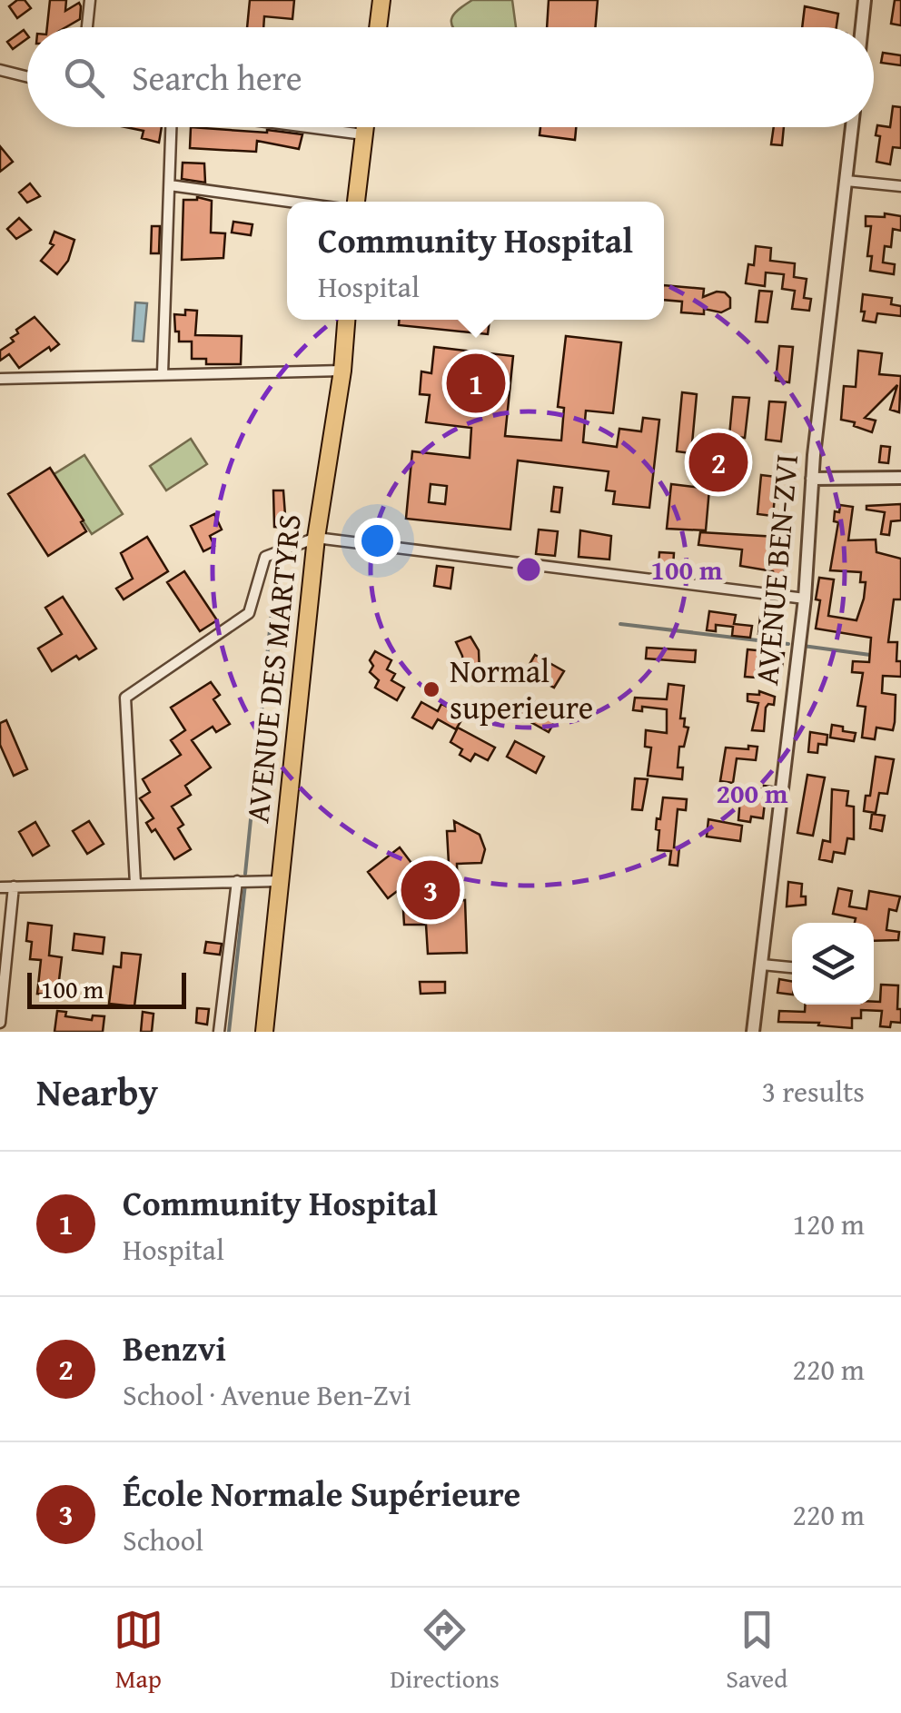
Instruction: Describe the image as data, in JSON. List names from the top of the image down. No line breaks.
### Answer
{"streets":{"main road":["AVENUE DES MARTYRS"],"street":["AVENUE BEN-ZVI"]},"places":["Normal superieure"],"scale_bar":"100 m","page":{"search":"Search here","popup":["Community Hospital","Hospital"],"pins":["1","2","3"],"scale":"100 m","heading":["Nearby","3 results"],"list":[{"mark":"1","name":"Community Hospital","note":"Hospital","value":"120 m"},{"mark":"2","name":"Benzvi","note":"School · Avenue Ben-Zvi","value":"220 m"},{"mark":"3","name":"École Normale Supérieure","note":"School","value":"220 m"}],"nav":["Map","Directions","Saved"]},"rings":["100 m","200 m"]}
